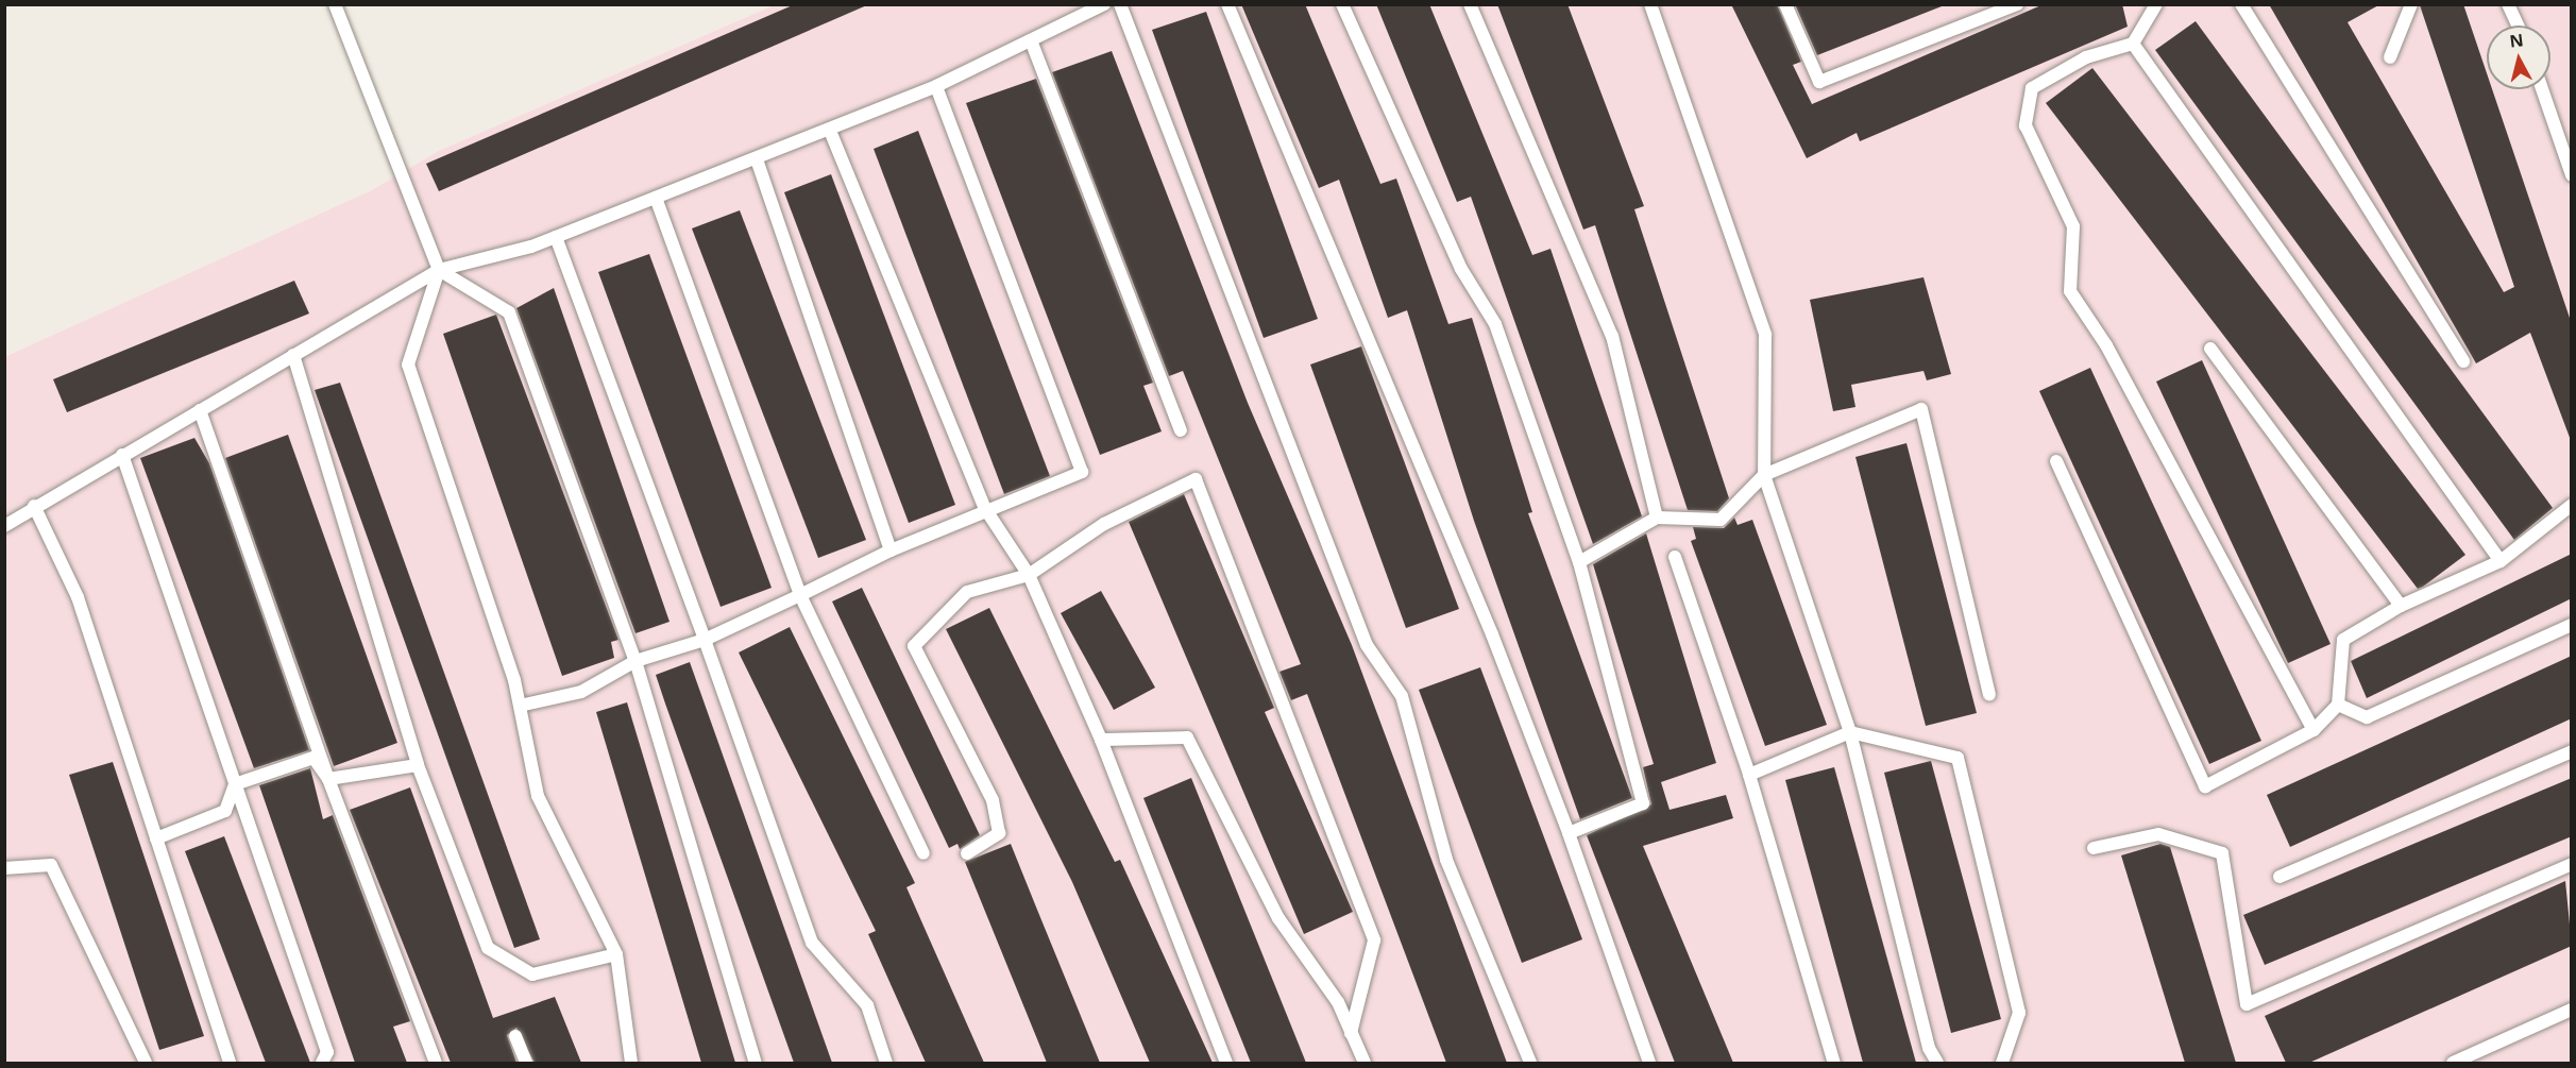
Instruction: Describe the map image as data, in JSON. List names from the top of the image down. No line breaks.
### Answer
{"north":"top"}
